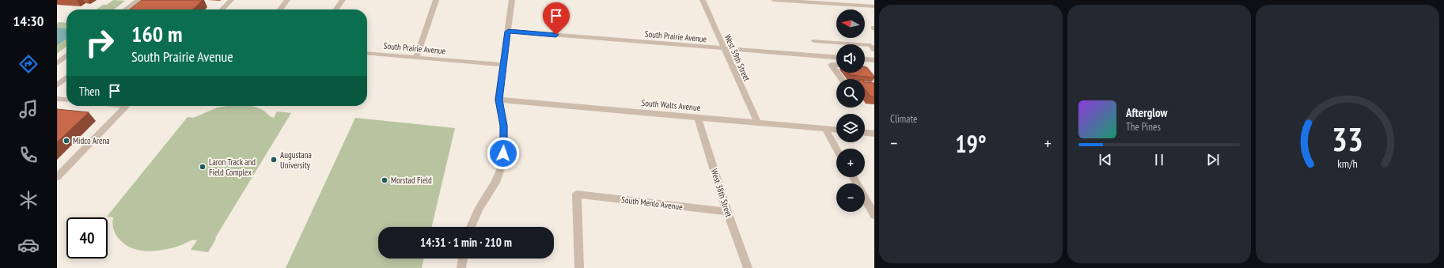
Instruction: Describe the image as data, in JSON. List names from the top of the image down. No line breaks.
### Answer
{"streets":{"street":["South Prairie Avenue","West 39th Street","South Walts Avenue","West 38th Street","South Menlo Avenue"]},"crossings":[["South Prairie Avenue","West 39th Street"],["West 39th Street","South Walts Avenue"],["South Walts Avenue","West 38th Street"],["West 38th Street","South Menlo Avenue"]],"places":["Midco Arena","Augustana University","Laron Track and Field Complex","Morstad Field"],"north":"left","page":{"tabs":"14:30","tile":"Climate","map_buttons":["+","−"],"turn":["160 m","South Prairie Avenue"],"then":"Then","song":["Afterglow","The Pines"],"heat":["−","19°","+"],"limit":"40","trip":"14:31 · 1 min · 210 m","gauge":["33","km/h"]}}
